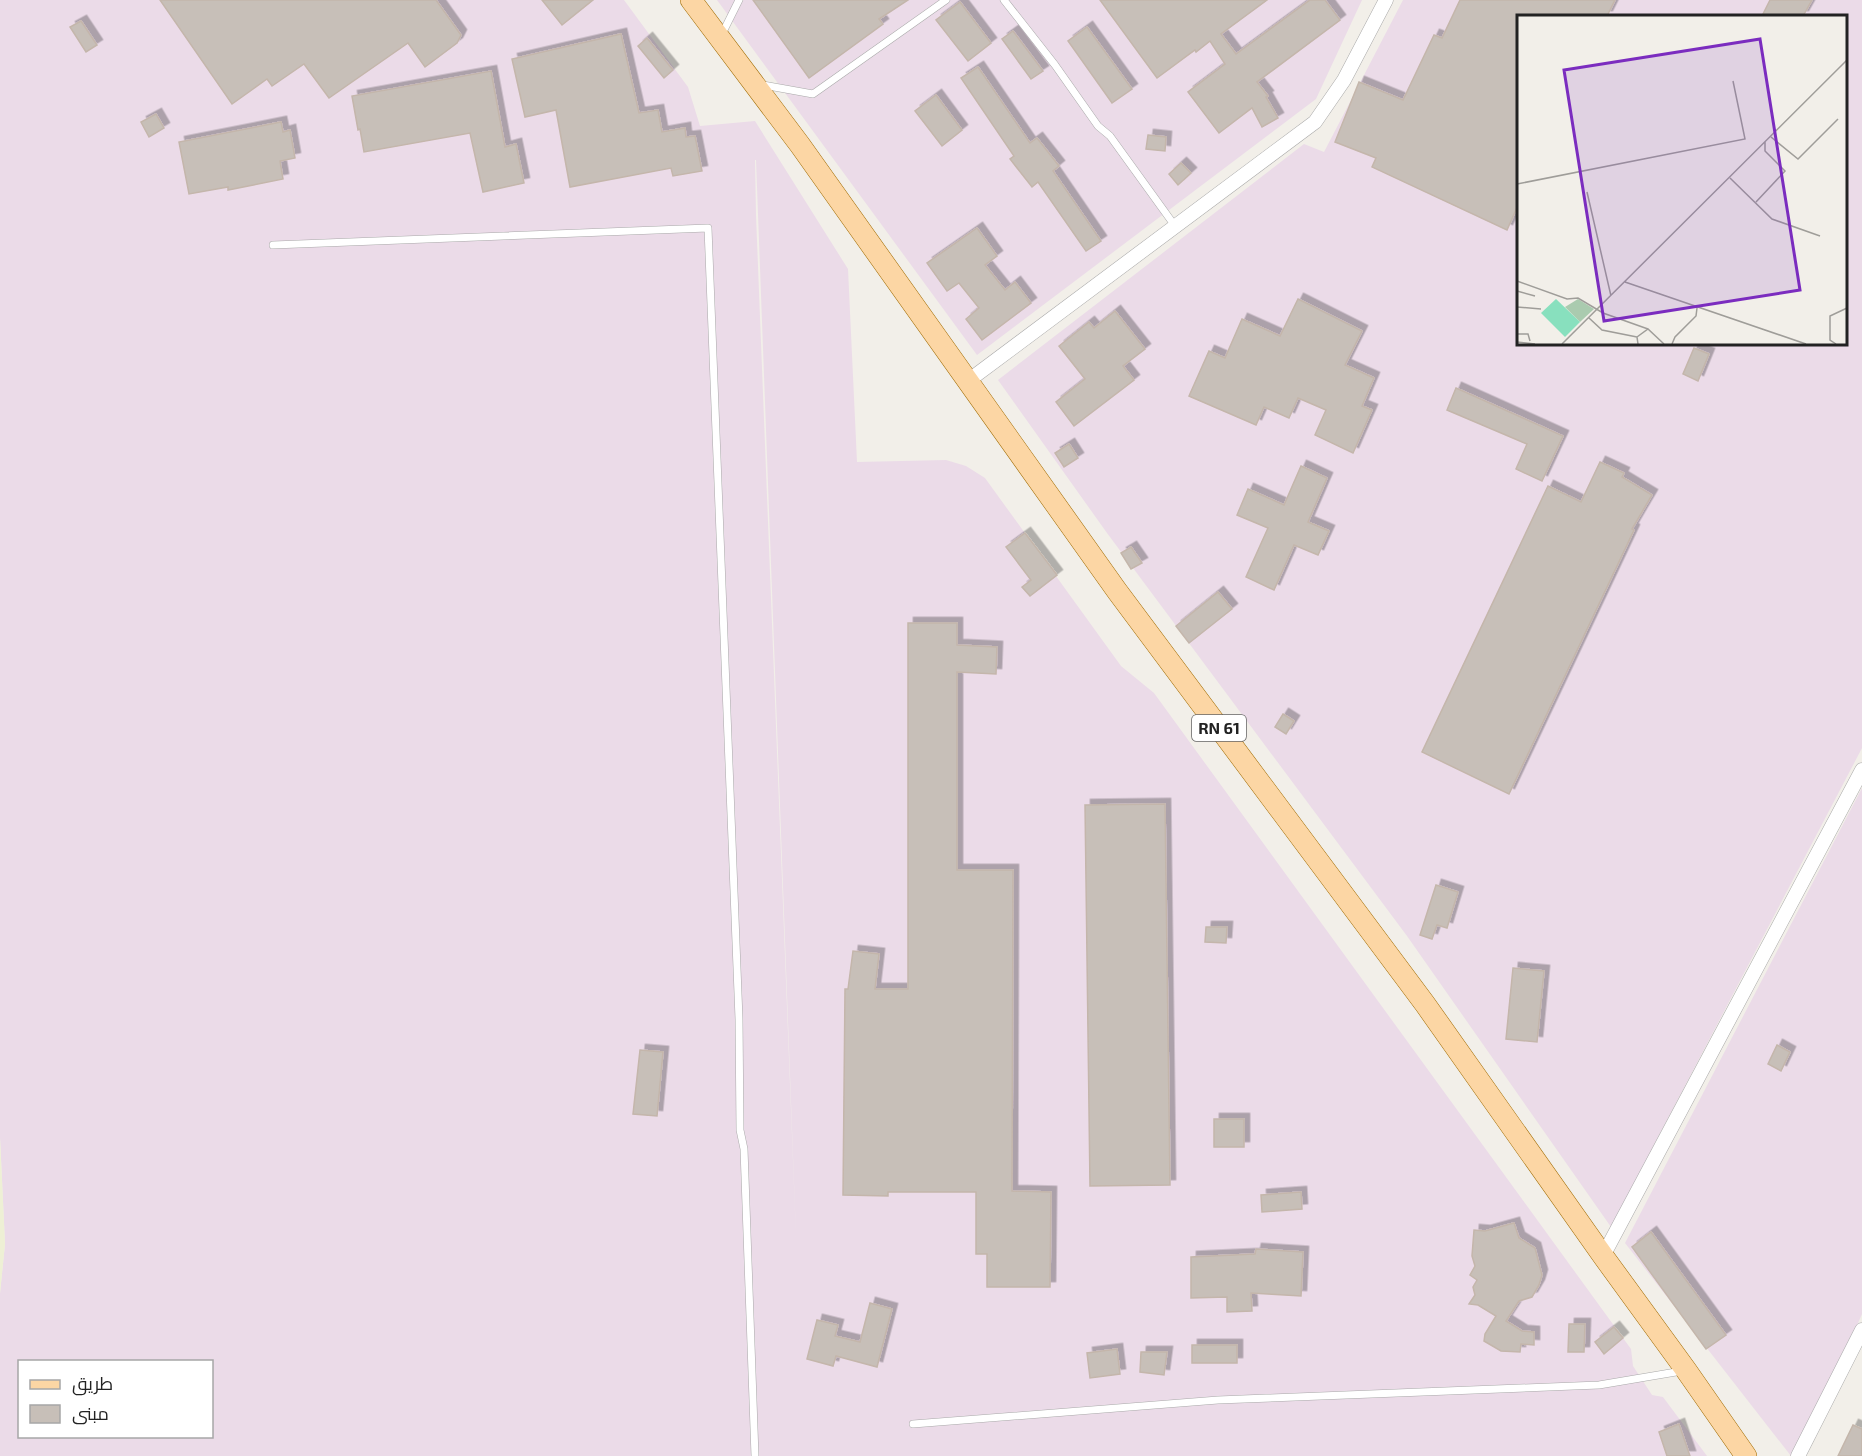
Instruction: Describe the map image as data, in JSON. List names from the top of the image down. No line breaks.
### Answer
{"streets":{"main road":["RN 61"]},"legend":["طريق","مبنى"]}
